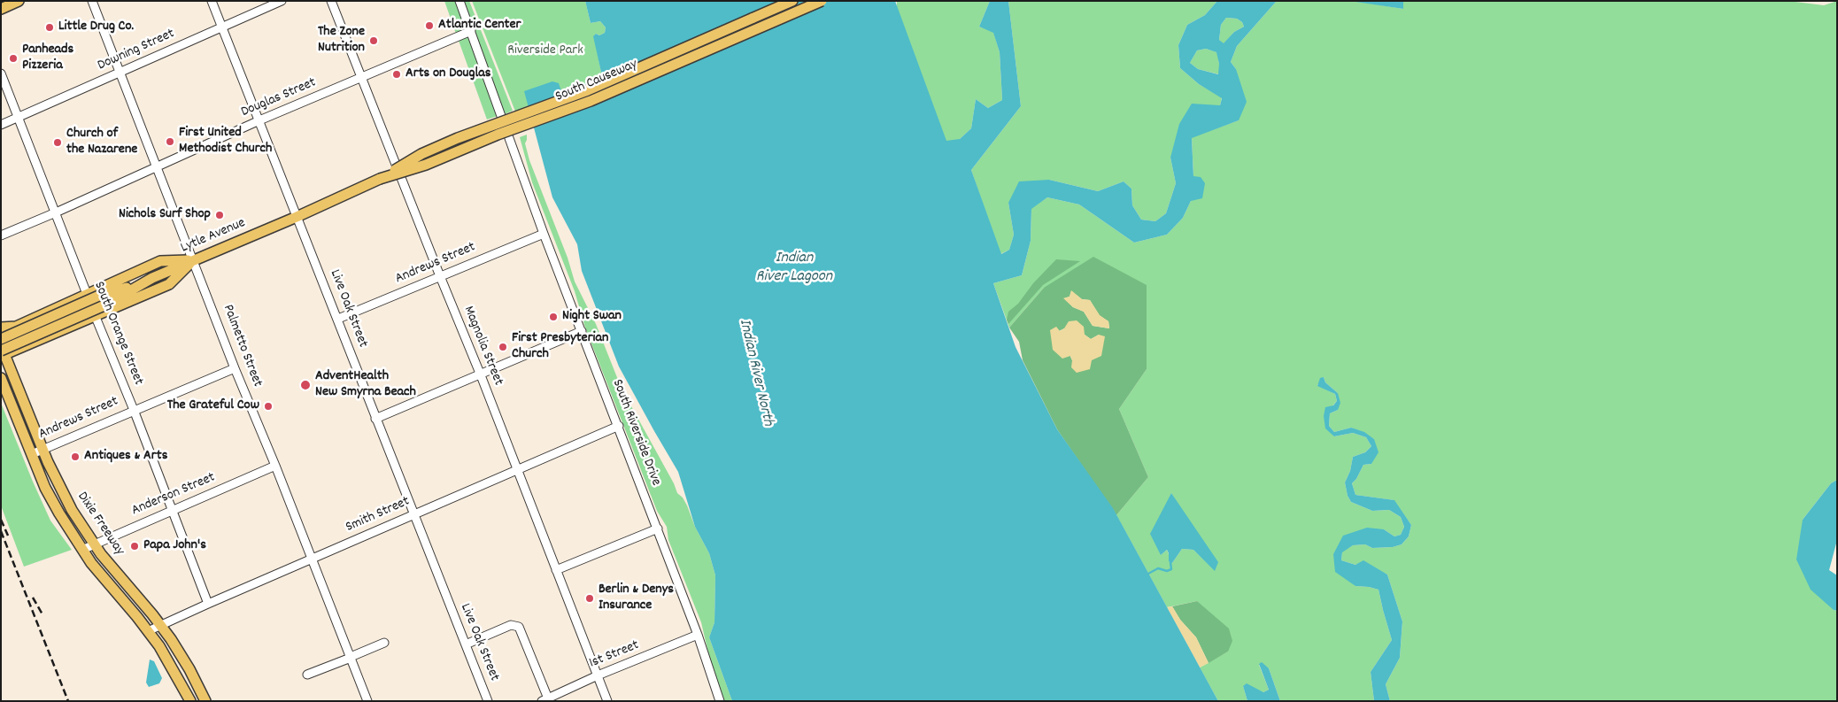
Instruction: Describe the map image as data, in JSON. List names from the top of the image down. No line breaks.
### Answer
{"streets":{"main road":["South Causeway","Lytle Avenue","Dixie Freeway"],"street":["Downing Street","Douglas Street","Andrews Street","Live Oak Street","South Orange Street","Palmetto Street","Magnolia Street","South Riverside Drive","Anderson Street","Smith Street","1st Street"]},"crossings":[["Downing Street","Live Oak Street"],["Downing Street","South Orange Street"],["Downing Street","Palmetto Street"],["South Causeway","Lytle Avenue"],["South Causeway","Live Oak Street"],["Douglas Street","Live Oak Street"],["Douglas Street","South Orange Street"],["Douglas Street","Palmetto Street"],["Douglas Street","Magnolia Street"],["Douglas Street","South Riverside Drive"],["Lytle Avenue","Live Oak Street"],["Lytle Avenue","Palmetto Street"],["Lytle Avenue","Dixie Freeway"],["Andrews Street","Live Oak Street"],["Andrews Street","South Orange Street"],["Andrews Street","Palmetto Street"],["Andrews Street","Magnolia Street"],["Andrews Street","South Riverside Drive"],["Andrews Street","Dixie Freeway"],["Live Oak Street","Smith Street"],["South Orange Street","Anderson Street"],["South Orange Street","Smith Street"],["Palmetto Street","Anderson Street"],["Palmetto Street","Smith Street"],["Magnolia Street","Smith Street"],["Magnolia Street","1st Street"],["South Riverside Drive","Smith Street"],["South Riverside Drive","1st Street"],["Anderson Street","Dixie Freeway"],["Smith Street","Dixie Freeway"]],"water":["Indian River Lagoon","Indian River North"],"parks":["Riverside Park"],"places":["Atlantic Center","Little Drug Co.","The Zone Nutrition","Panheads Pizzeria","Arts on Douglas","First United Methodist Church","Church of the Nazarene","Nichols Surf Shop","Night Swan","First Presbyterian Church","AdventHealth New Smyrna Beach","The Grateful Cow","Antiques & Arts","Papa John's","Berlin & Denys Insurance"]}
